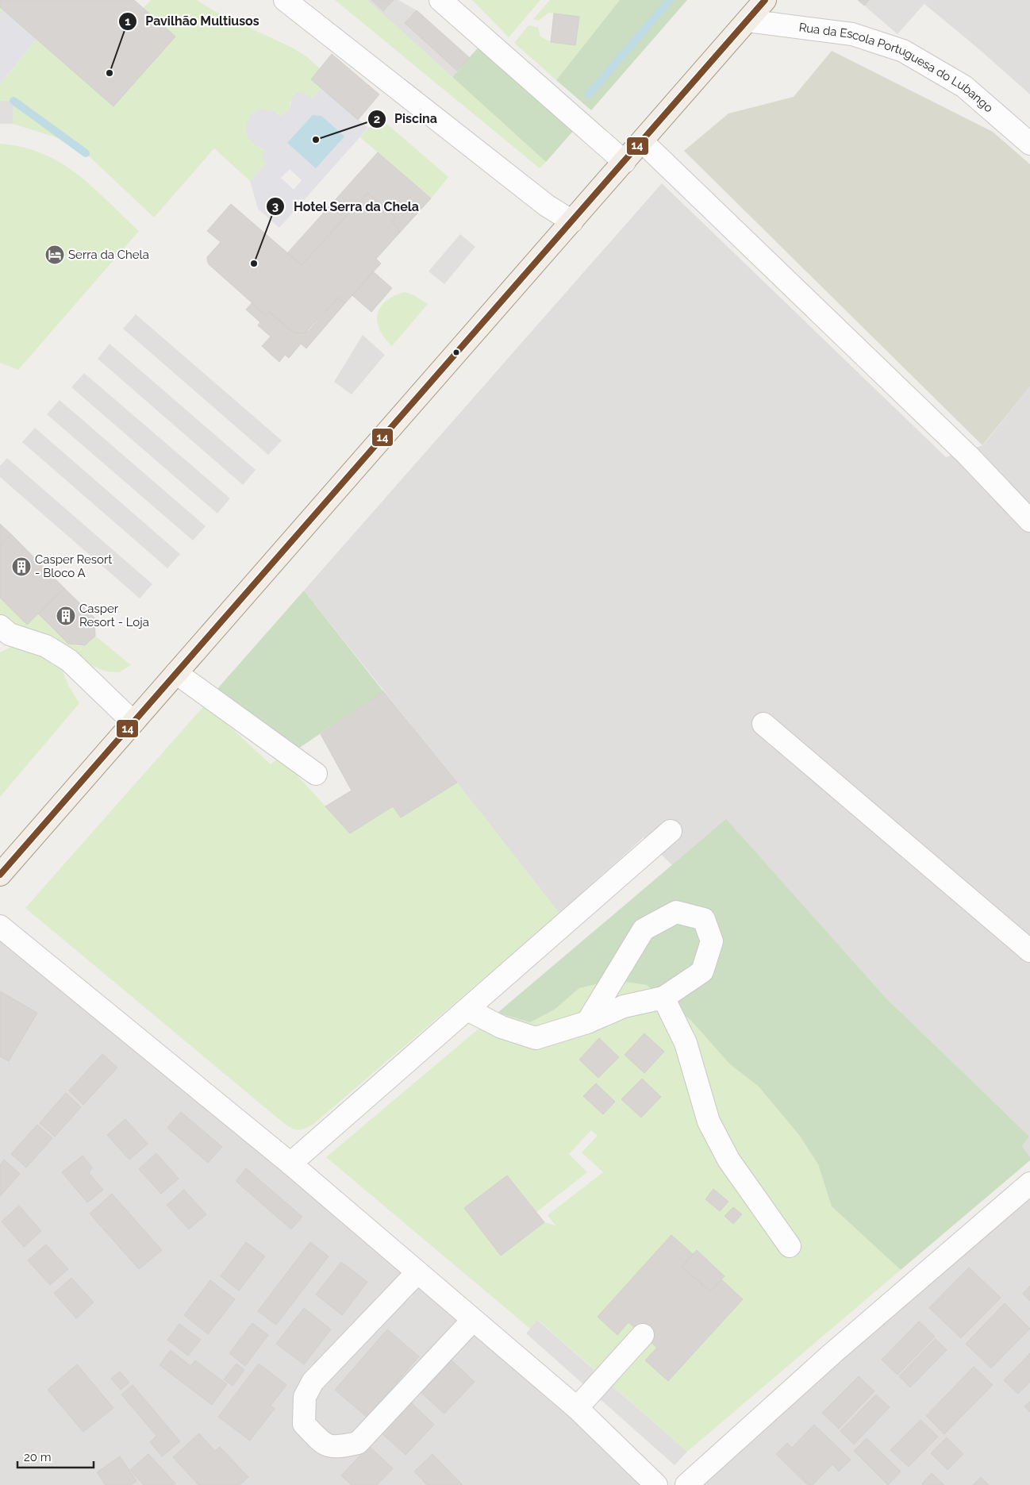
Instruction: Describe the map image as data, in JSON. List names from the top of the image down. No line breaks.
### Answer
{"streets":{"street":["Rua da Escola Portuguesa do Lubango"]},"places":{"other":["Pavilhão Multiusos","Piscina","Hotel Serra da Chela"],"hotel":["Serra da Chela"],"building":["Casper Resort - Bloco A","Casper Resort - Loja"]},"lines":["transit line 14"],"scale_bar":"20 m"}
